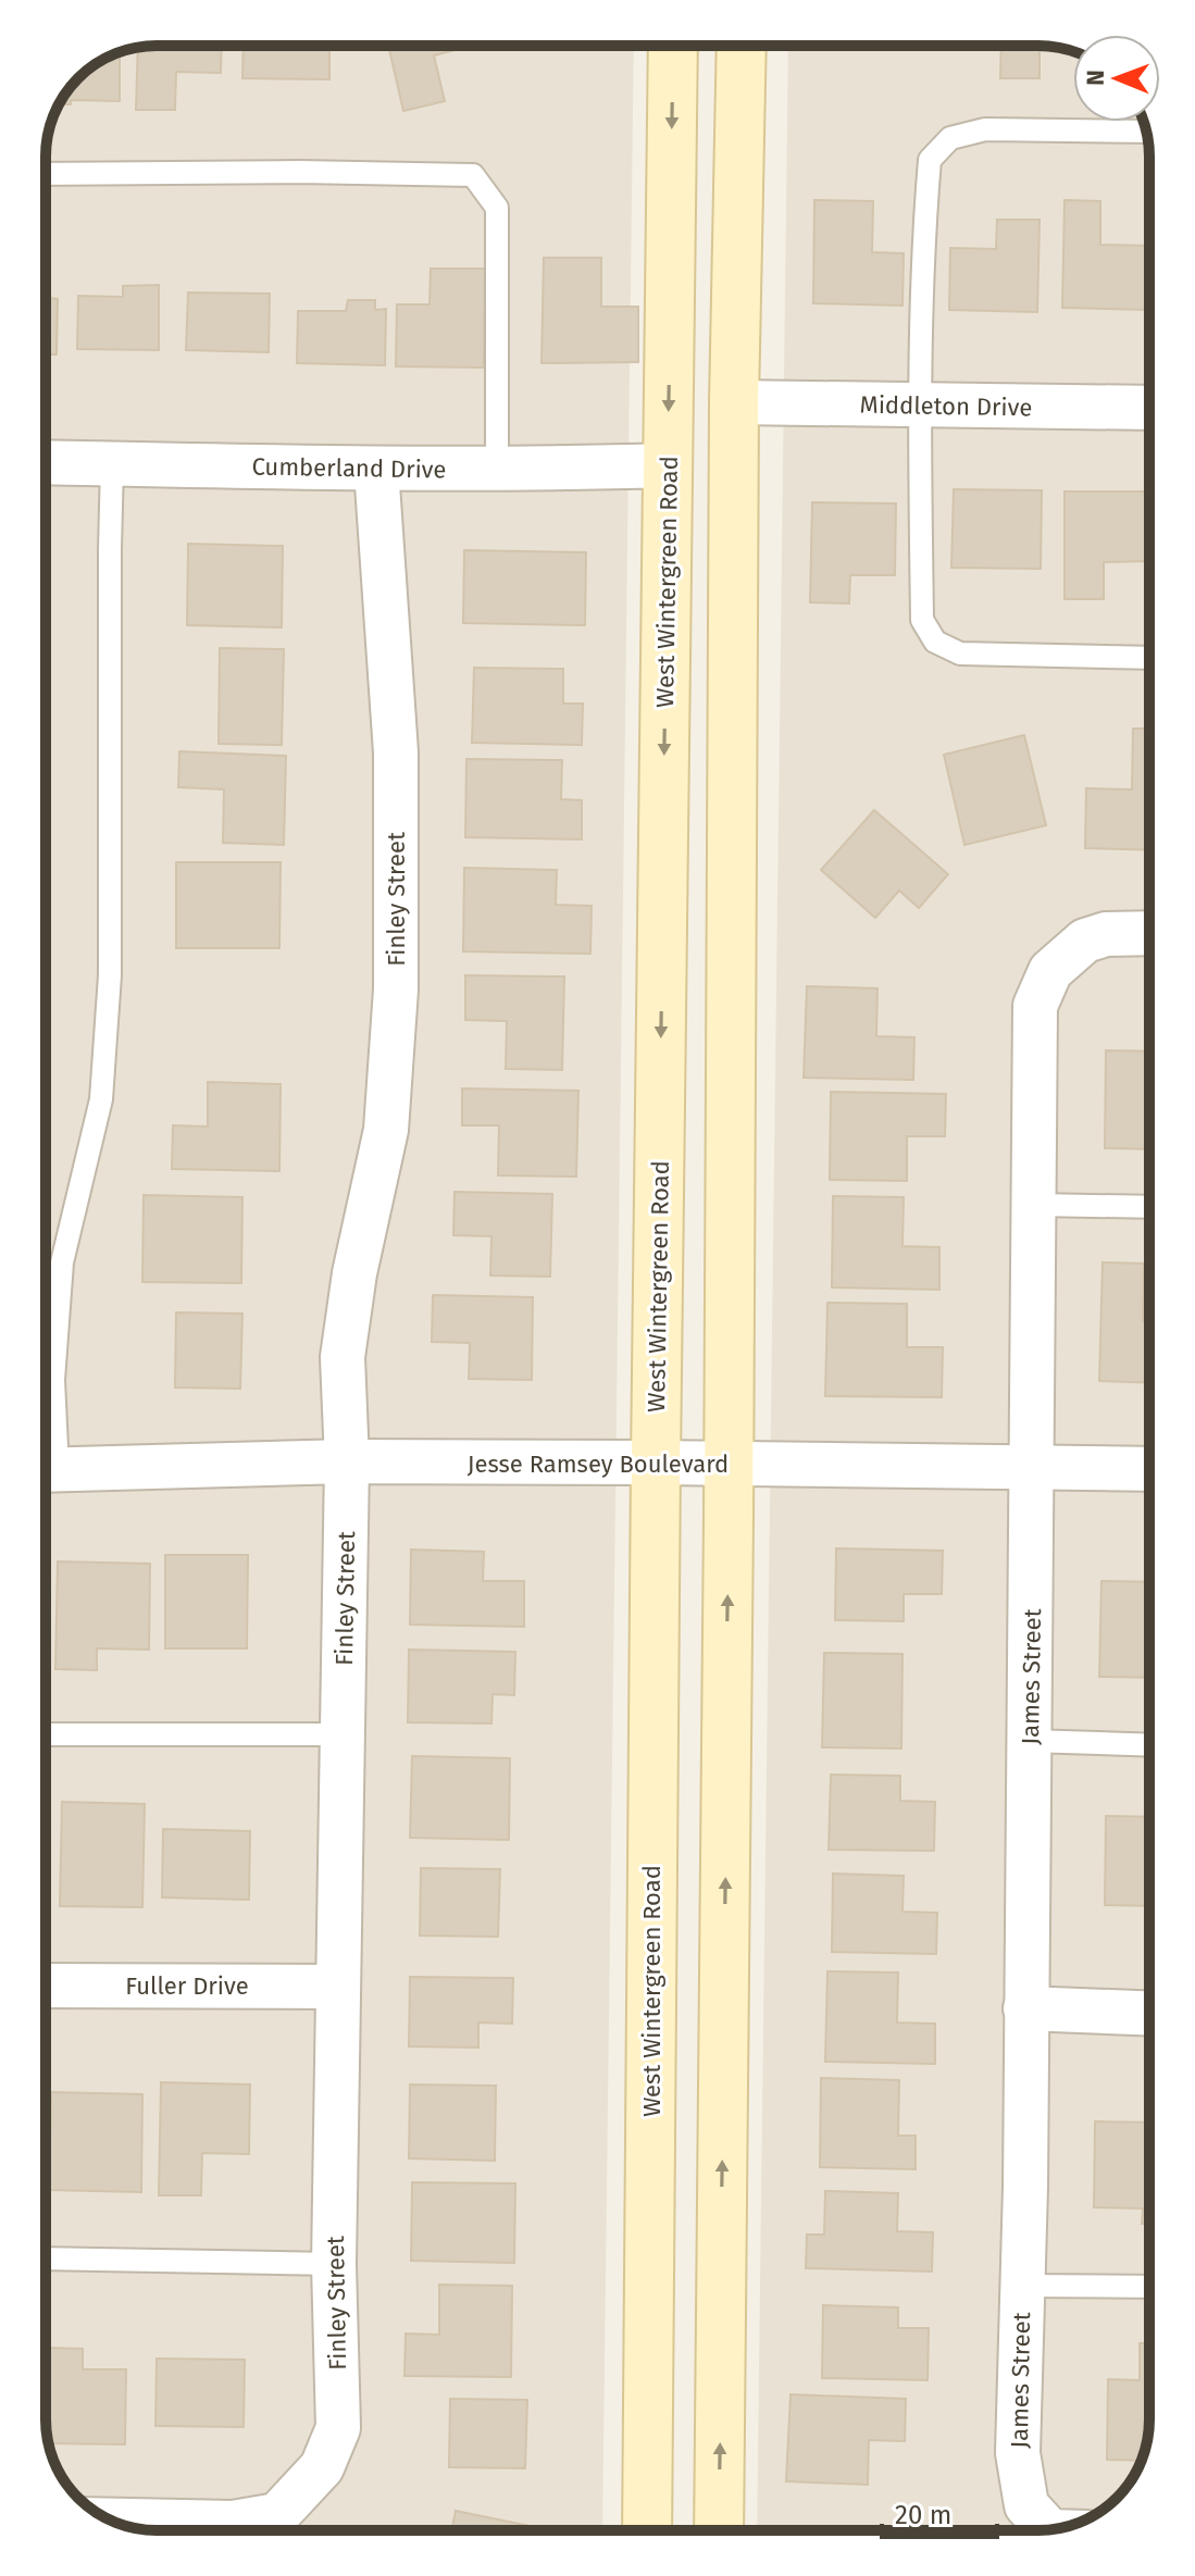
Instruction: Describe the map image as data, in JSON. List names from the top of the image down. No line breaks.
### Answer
{"streets":{"street":["Middleton Drive","Cumberland Drive","West Wintergreen Road","Finley Street","Jesse Ramsey Boulevard","James Street","Fuller Drive"]},"crossings":[["Cumberland Drive","West Wintergreen Road"],["Cumberland Drive","Finley Street"],["West Wintergreen Road","Jesse Ramsey Boulevard"],["Finley Street","Jesse Ramsey Boulevard"],["Finley Street","Fuller Drive"],["Jesse Ramsey Boulevard","James Street"]],"scale_bar":"20 m","north":"left"}
